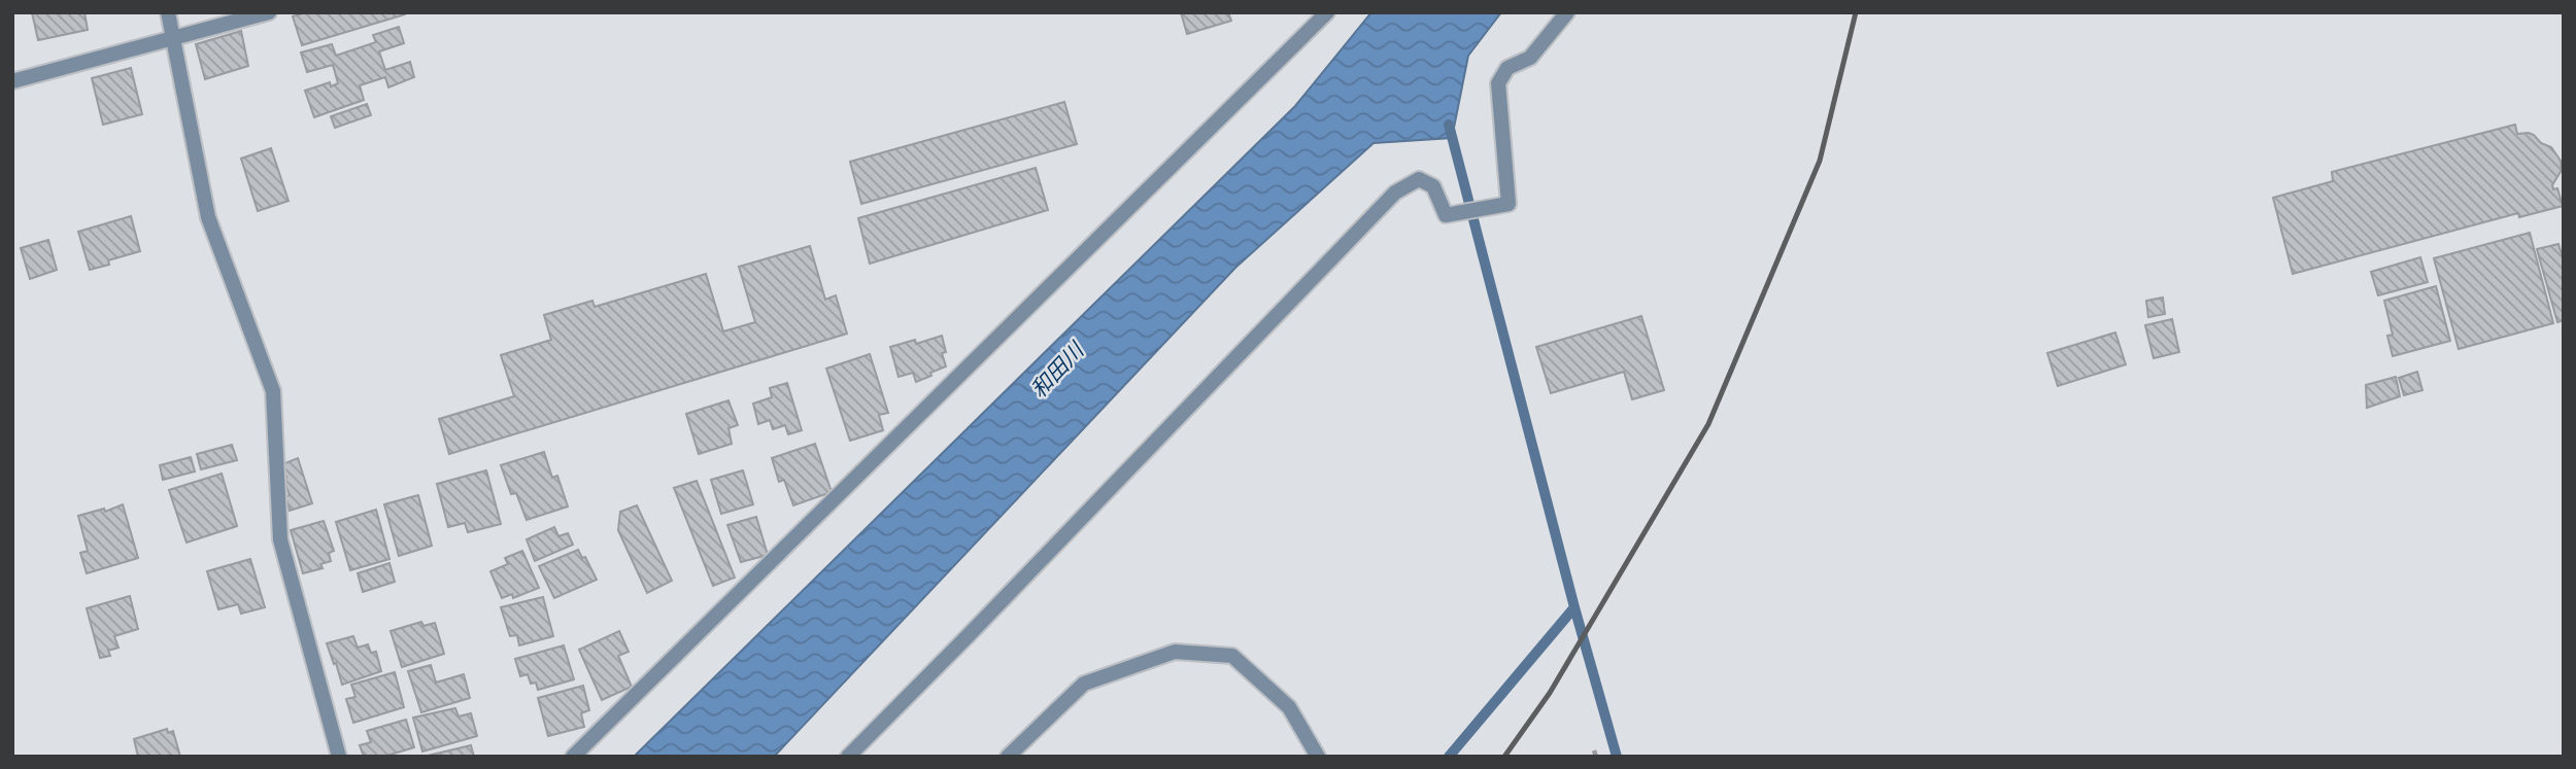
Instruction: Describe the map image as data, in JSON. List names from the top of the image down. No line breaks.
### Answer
{"water":["和田川"]}
